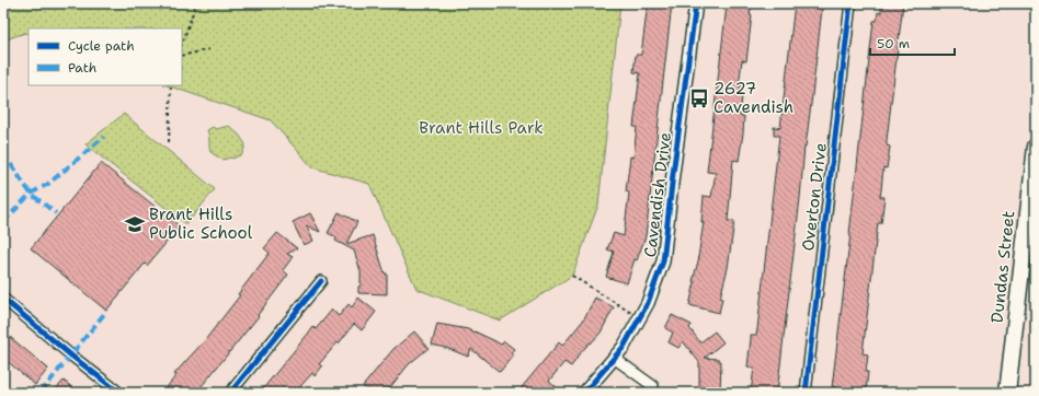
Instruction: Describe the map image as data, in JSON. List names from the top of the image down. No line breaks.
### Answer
{"streets":{"main road":["Dundas Street"],"street":["Cavendish Drive","Overton Drive"]},"parks":["Brant Hills Park"],"places":{"bus stop":["2627 Cavendish"],"school or university":["Brant Hills Public School"]},"legend":["Cycle path","Path"],"scale_bar":"50 m"}
